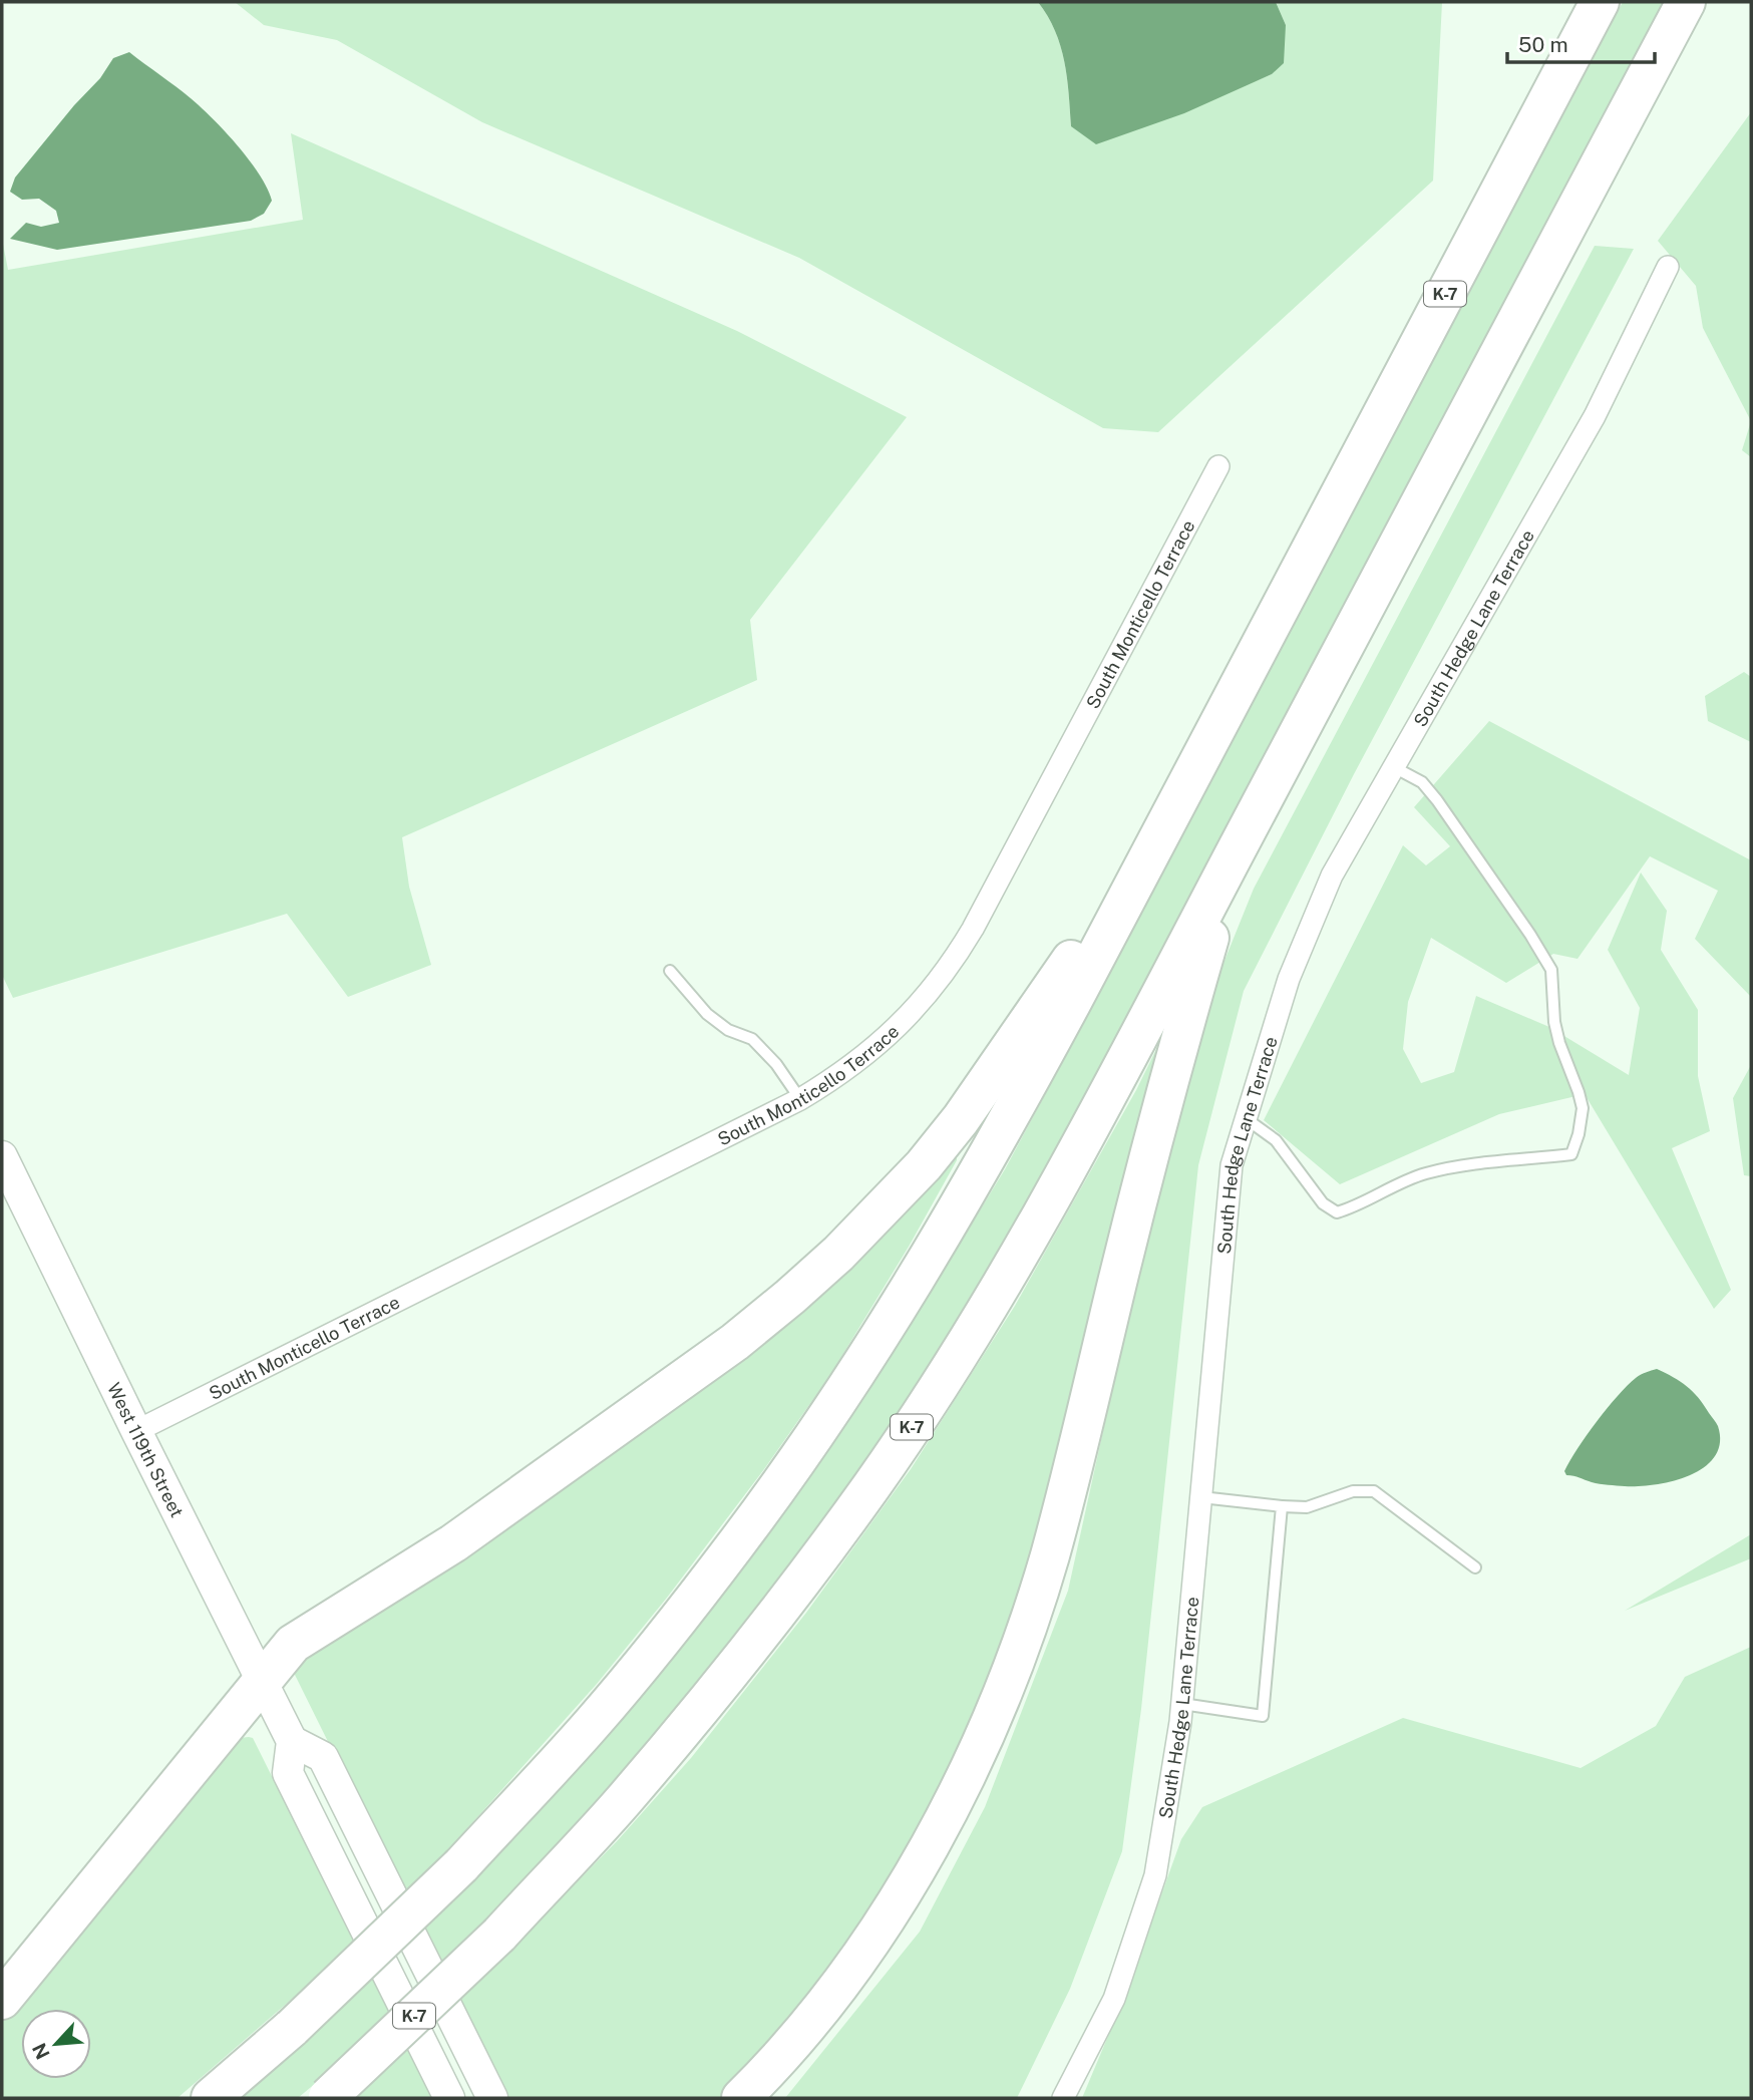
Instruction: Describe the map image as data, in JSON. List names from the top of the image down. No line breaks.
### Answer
{"streets":{"highway":["K-7"],"main road":["West 119th Street"],"street":["South Monticello Terrace","South Hedge Lane Terrace"]},"crossings":[["South Monticello Terrace","West 119th Street"]],"scale_bar":"50 m","north":"bottom left"}
